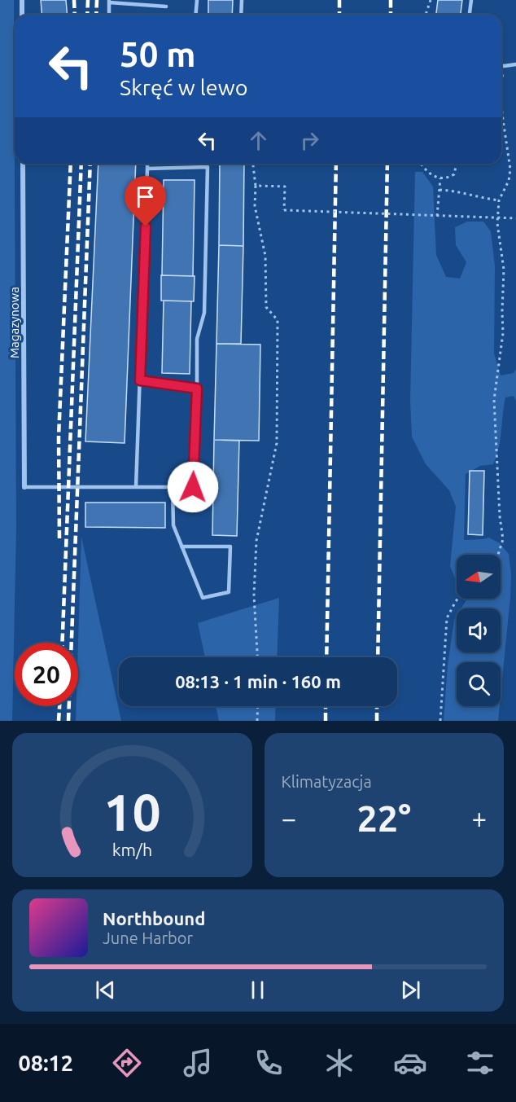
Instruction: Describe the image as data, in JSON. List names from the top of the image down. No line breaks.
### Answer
{"streets":{"street":["Magazynowa"]},"north":"left","page":{"turn":["50 m","Skręć w lewo"],"limit":"20","trip":"08:13 · 1 min · 160 m","tile":"Klimatyzacja","heat":["−","22°","+"],"song":["Northbound","June Harbor"],"tabs":"08:12","gauge":["10","km/h"]}}
